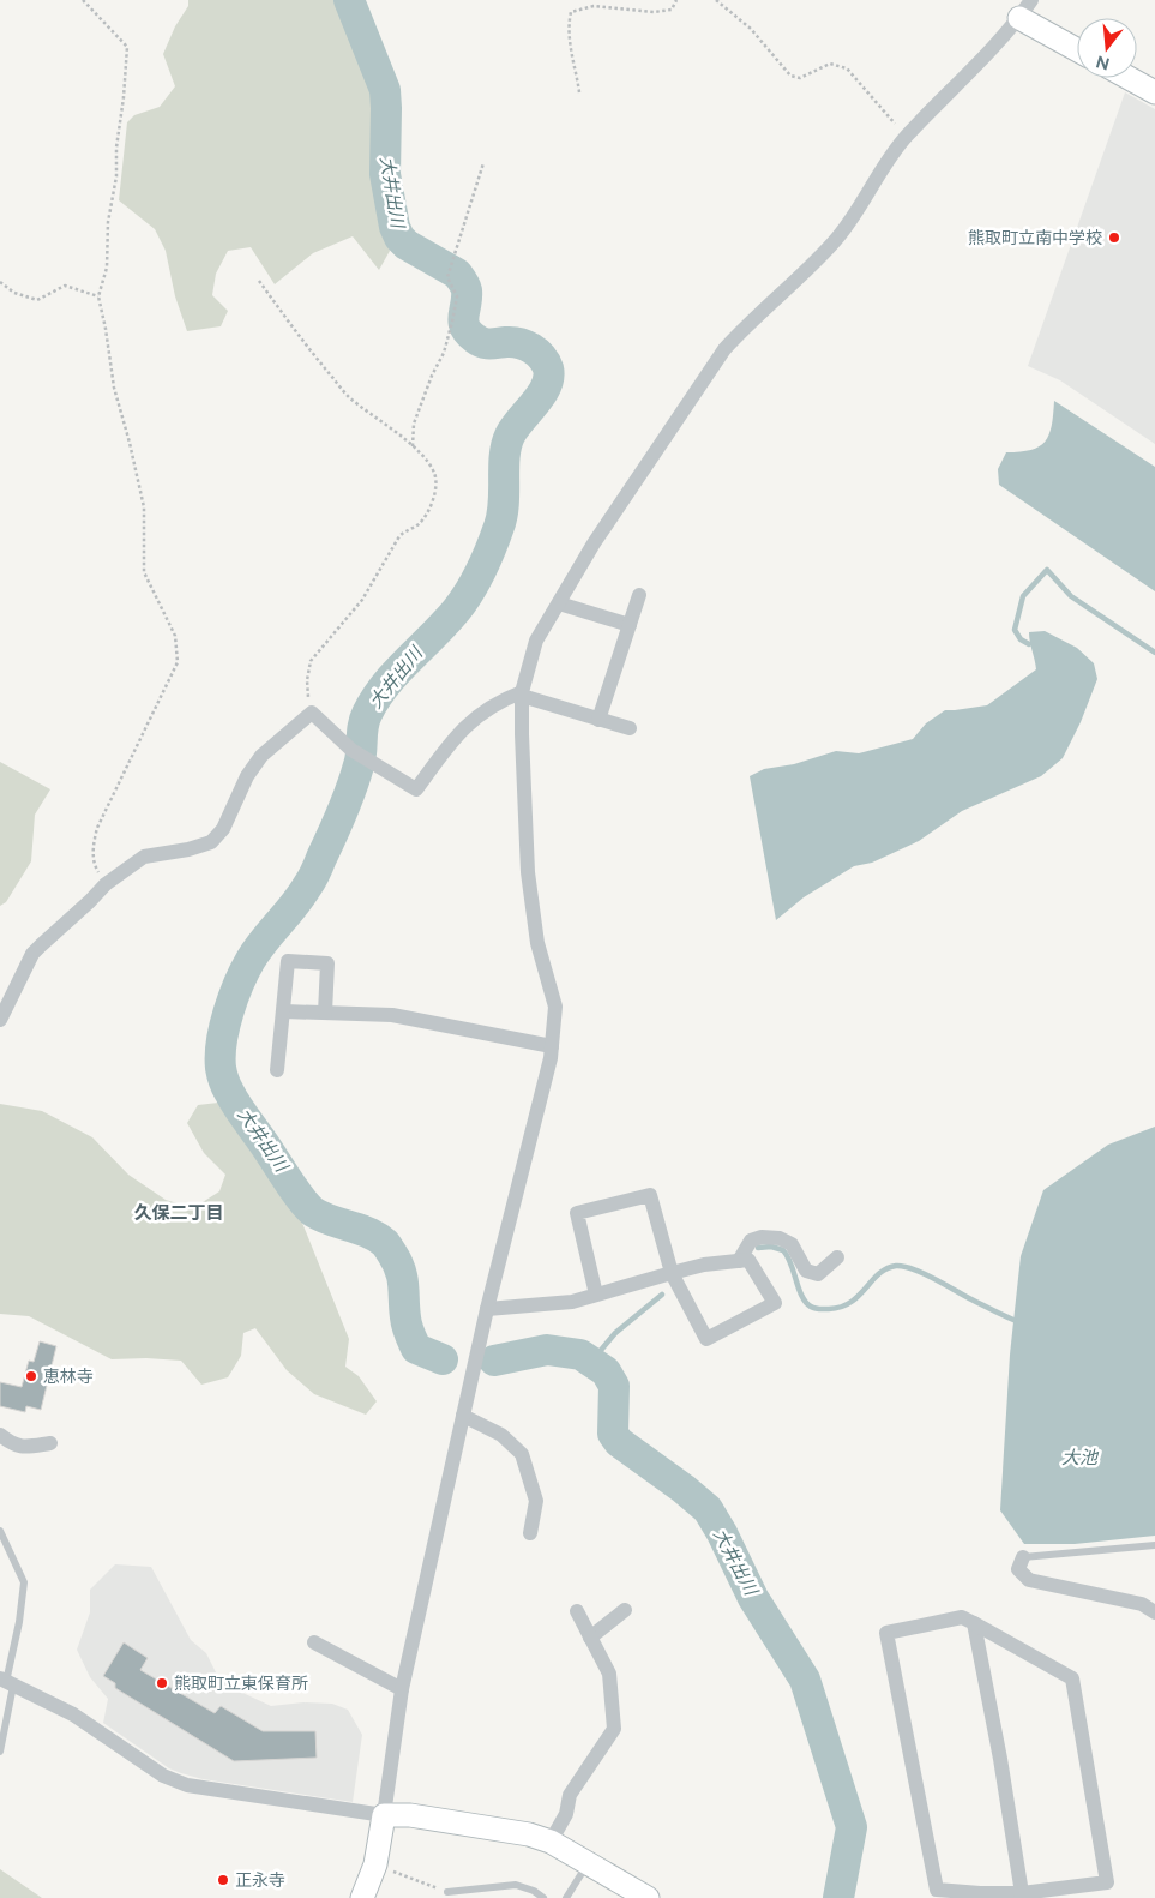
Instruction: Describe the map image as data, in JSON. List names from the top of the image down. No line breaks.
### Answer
{"districts":["久保二丁目"],"water":["大井出川","大池"],"places":["熊取町立南中学校","恵林寺","熊取町立東保育所","正永寺"],"north":"bottom"}
